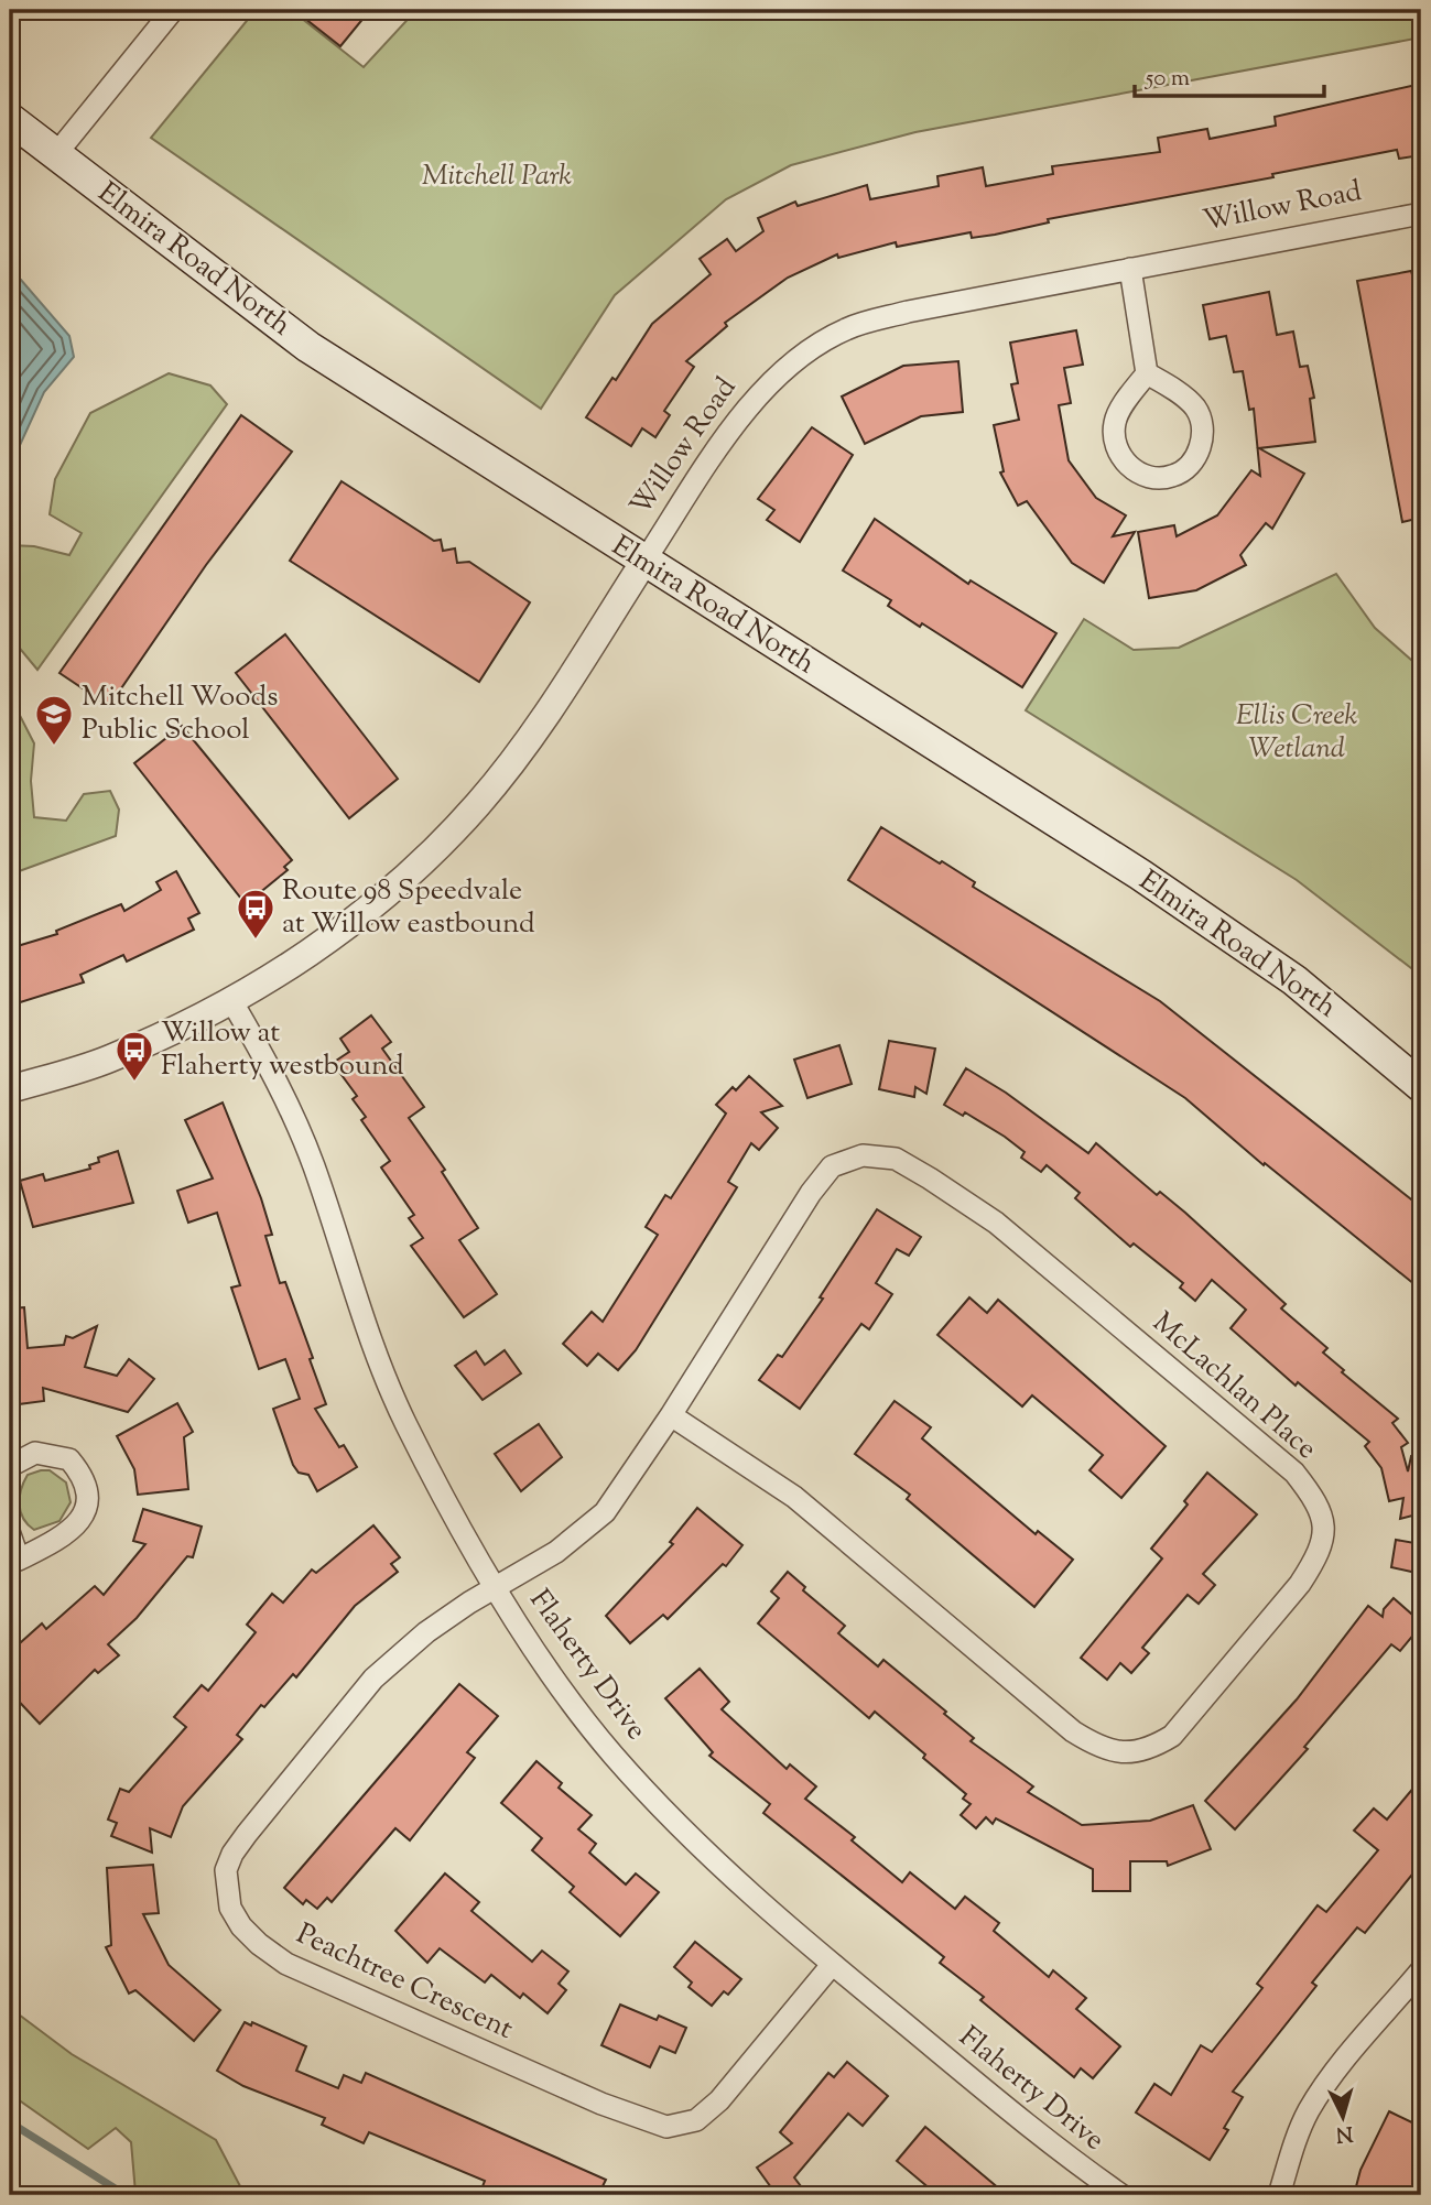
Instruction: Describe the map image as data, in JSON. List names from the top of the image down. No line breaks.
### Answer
{"streets":{"main road":["Elmira Road North"],"street":["Willow Road","McLachlan Place","Flaherty Drive","Peachtree Crescent"]},"crossings":[["Willow Road","Elmira Road North"],["Willow Road","Flaherty Drive"],["McLachlan Place","Flaherty Drive"],["McLachlan Place","Peachtree Crescent"],["Flaherty Drive","Peachtree Crescent"]],"parks":["Mitchell Park","Ellis Creek Wetland"],"places":{"school or university":["Mitchell Woods Public School"],"bus stop":["Route 98 Speedvale at Willow eastbound","Willow at Flaherty westbound"]},"scale_bar":"50 m","north":"bottom"}
